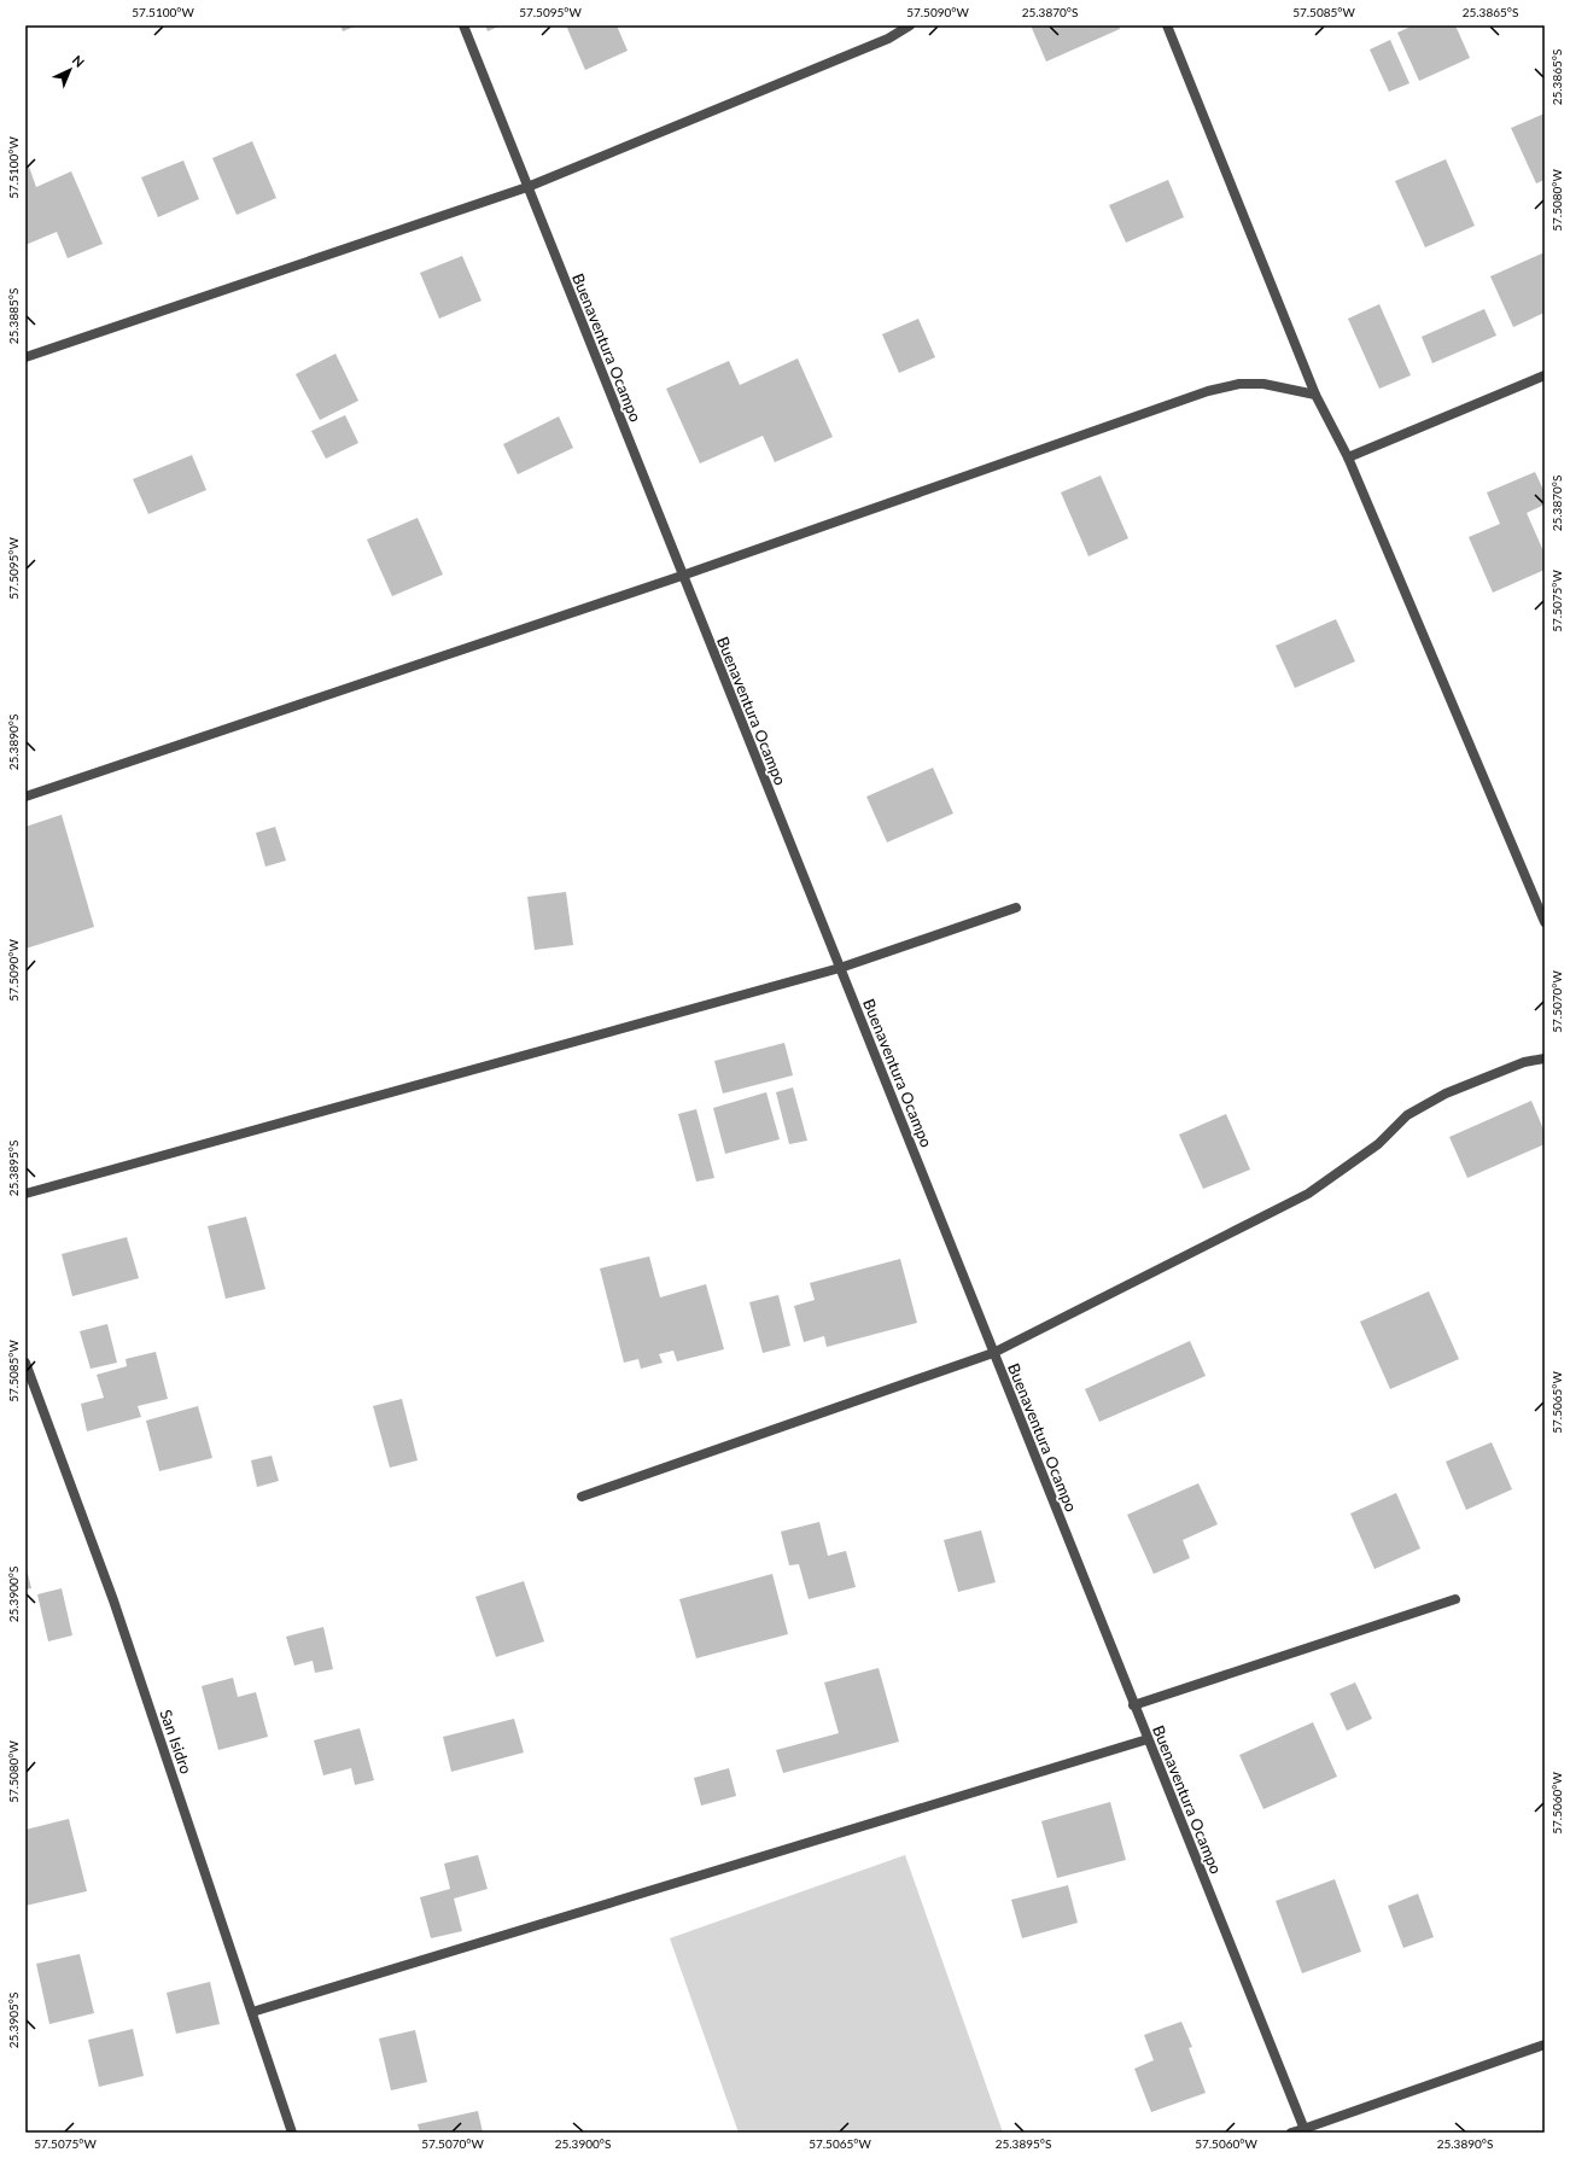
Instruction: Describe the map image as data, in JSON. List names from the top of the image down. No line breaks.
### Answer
{"streets":{"street":["Buenaventura Ocampo","San Isidro"]},"north":"top right","coordinates":["57.5100°W","57.5095°W","57.5090°W","25.3870°S","57.5085°W","25.3865°S","57.5080°W","25.3885°S","57.5075°W","25.3890°S","57.5070°W","25.3895°S","57.5065°W","25.3900°S","57.5060°W","25.3905°S"]}
